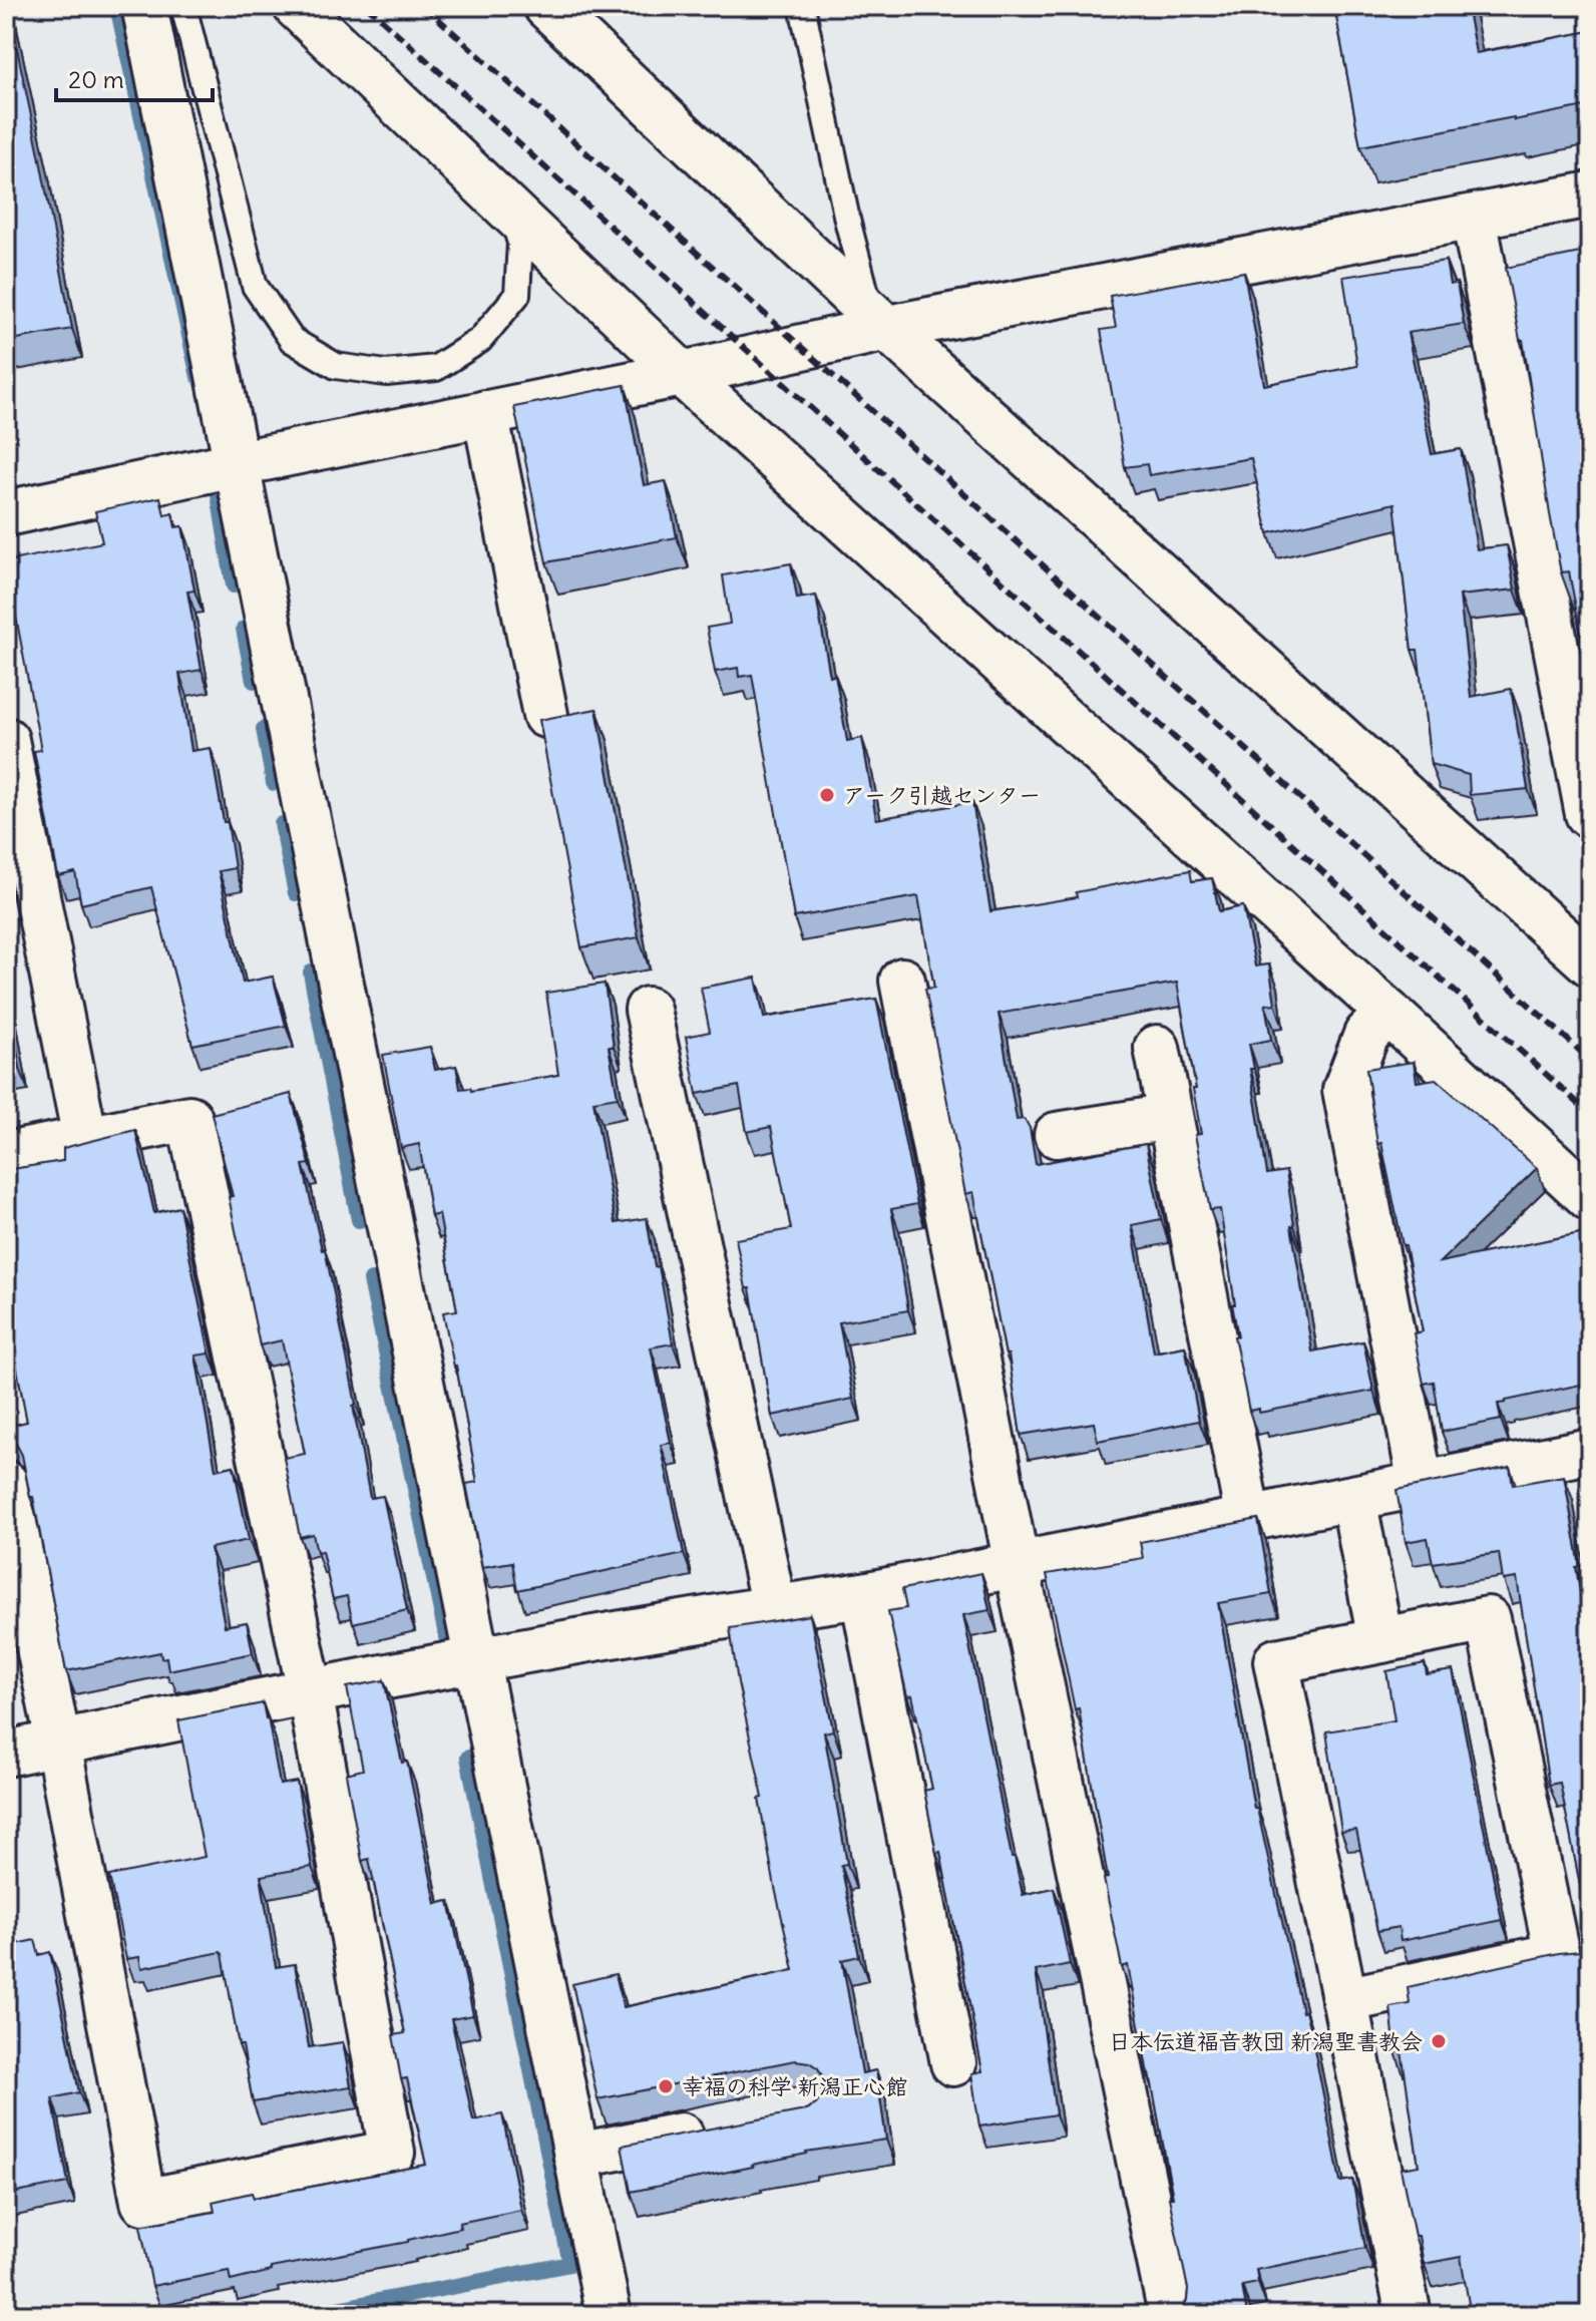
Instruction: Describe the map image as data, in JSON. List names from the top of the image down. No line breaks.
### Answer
{"places":["アーク引越センター","日本伝道福音教団 新潟聖書教会","幸福の科学 新潟正心館"],"scale_bar":"20 m"}
